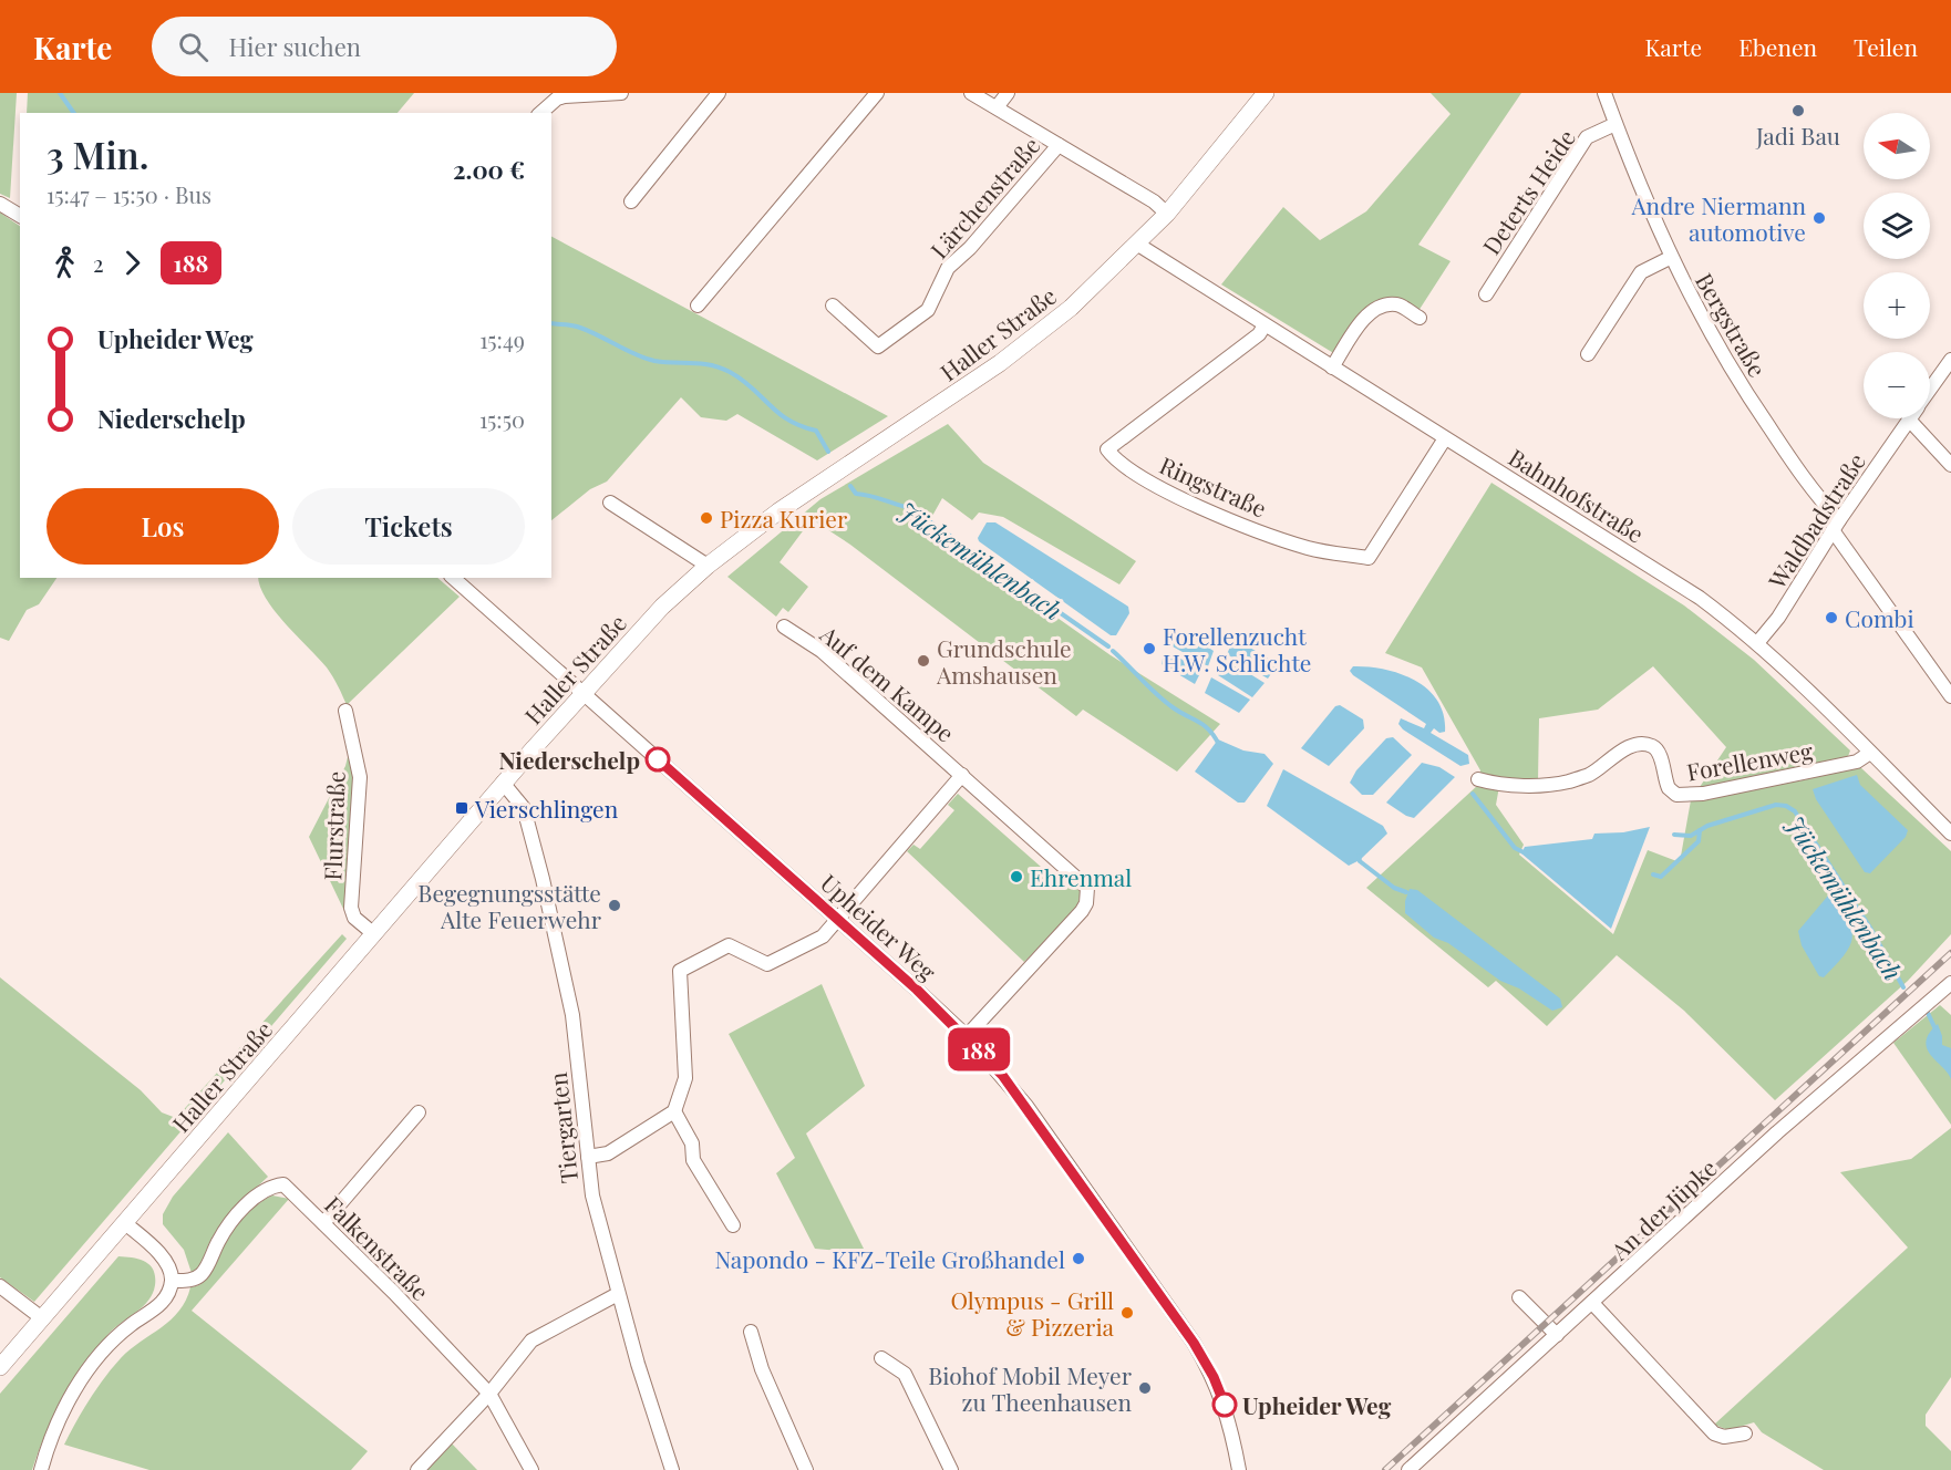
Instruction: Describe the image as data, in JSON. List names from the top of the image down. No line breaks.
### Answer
{"streets":{"main road":["Haller Straße"],"street":["Deterts Heide","Lärchenstraße","Bergstraße","Ringstraße","Bahnhofstraße","Waldbadstraße","Auf dem Kampe","Forellenweg","Flurstraße","Upheider Weg","Tiergarten","An der Jüpke","Falkenstraße"]},"crossings":[["Deterts Heide","Bergstraße"],["Bergstraße","Waldbadstraße"],["Haller Straße","Bahnhofstraße"],["Haller Straße","Flurstraße"],["Haller Straße","Upheider Weg"],["Haller Straße","Tiergarten"],["Ringstraße","Bahnhofstraße"],["Bahnhofstraße","Waldbadstraße"],["Bahnhofstraße","Forellenweg"],["Auf dem Kampe","Upheider Weg"]],"water":["Jückemühlenbach"],"places":{"other":["Jadi Bau","Andre Niermann automotive","Pizza Kurier","Combi","Forellenzucht H.W. Schlichte","Grundschule Amshausen","Niederschelp","Ehrenmal","Begegnungsstätte Alte Feuerwehr","Napondo - KFZ-Teile Großhandel","Olympus - Grill & Pizzeria","Biohof Mobil Meyer zu Theenhausen","Upheider Weg"],"transit":["Vierschlingen"]},"lines":["bus line 188"],"north":"left","page":{"header":"Karte","search":"Hier suchen","nav":["Karte","Ebenen","Teilen"],"on_map":"188","map_buttons":["+","−"],"heading":["3 Min.","15:47 – 15:50 · Bus","2.00 €"],"legs":["2","188"],"list":[{"name":"Upheider Weg","value":"15:49"},{"name":"Niederschelp","value":"15:50"}],"buttons":["Los","Tickets"]}}
